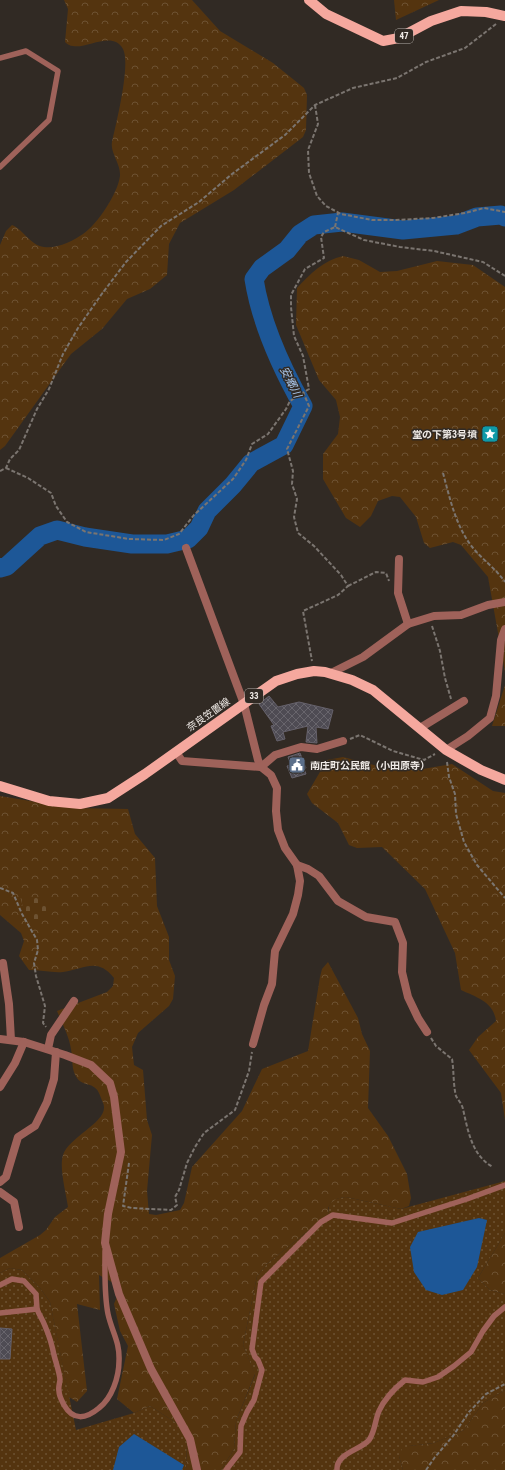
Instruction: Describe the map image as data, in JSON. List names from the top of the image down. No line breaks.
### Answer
{"streets":{"main road":["47","33","奈良笠置線"]},"water":["安郷川"],"places":{"place":["堂の下第3号墳"],"public building":["南庄町公民館（小田原寺）"]}}
